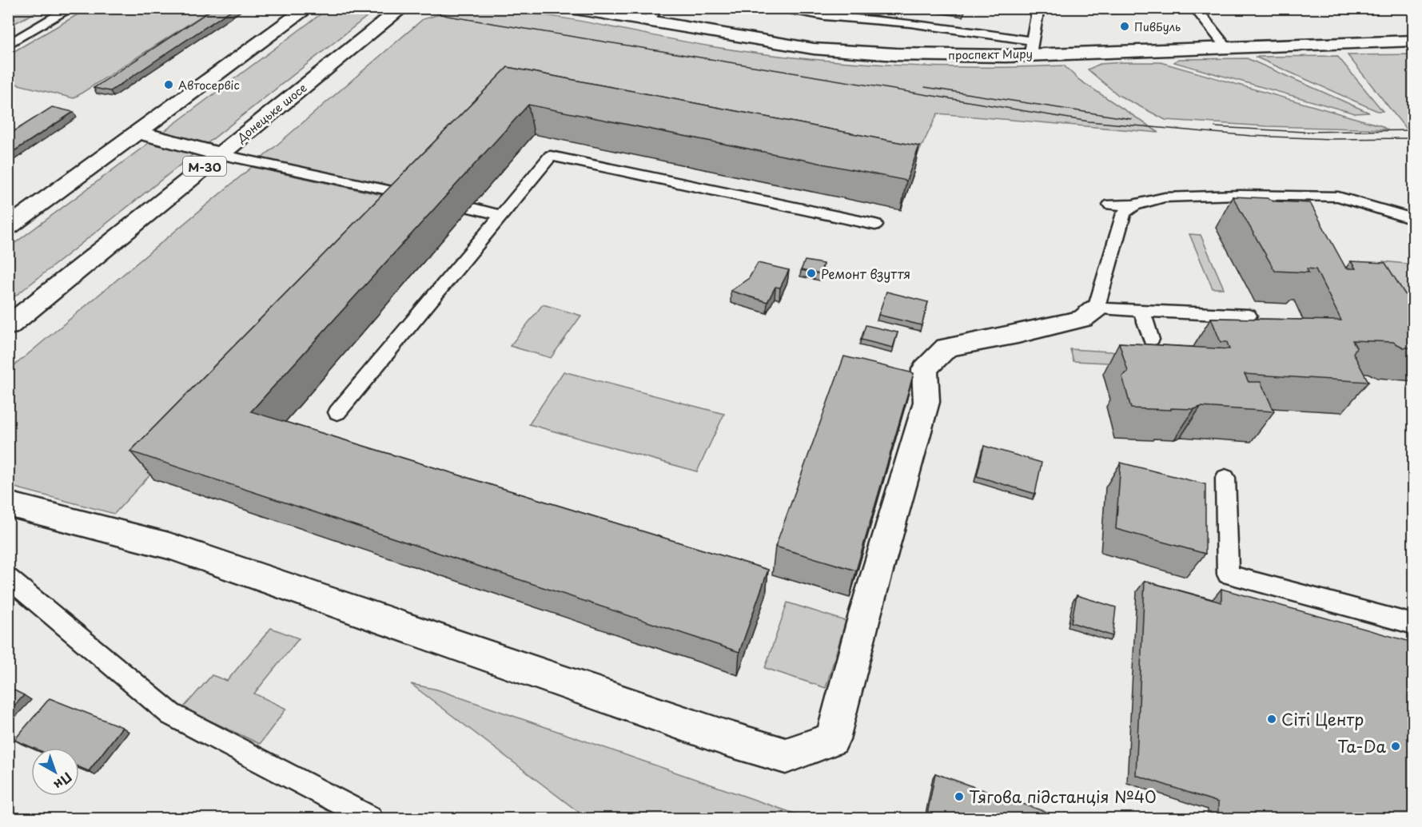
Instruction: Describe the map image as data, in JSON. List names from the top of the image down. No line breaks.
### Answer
{"streets":{"main road":["проспект Миру","Донецьке шосе","М-30"]},"places":["ПивБуль","Автосервіс","Ремонт взуття","Сіті Центр","Ta-Da","Тягова пiдстанцiя №40"],"north":"bottom right"}
